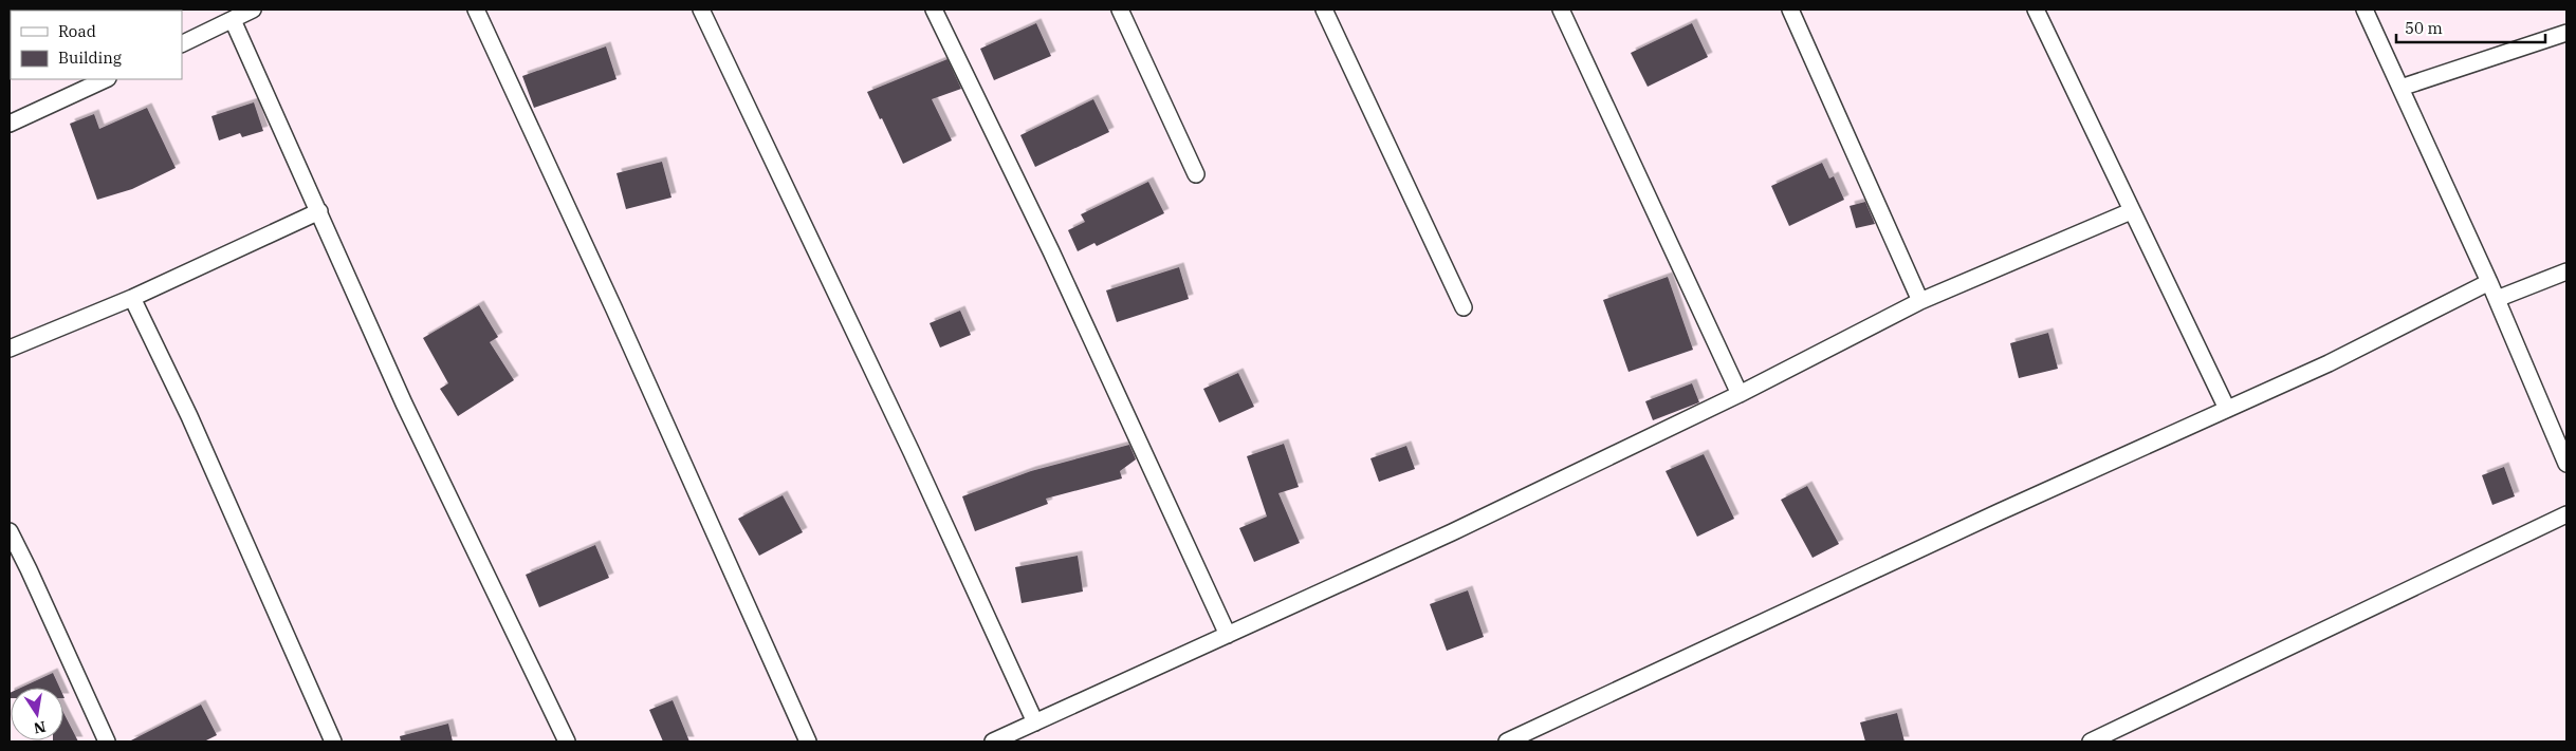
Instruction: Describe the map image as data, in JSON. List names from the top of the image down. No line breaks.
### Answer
{"legend":["Road","Building"],"scale_bar":"50 m","north":"bottom"}
